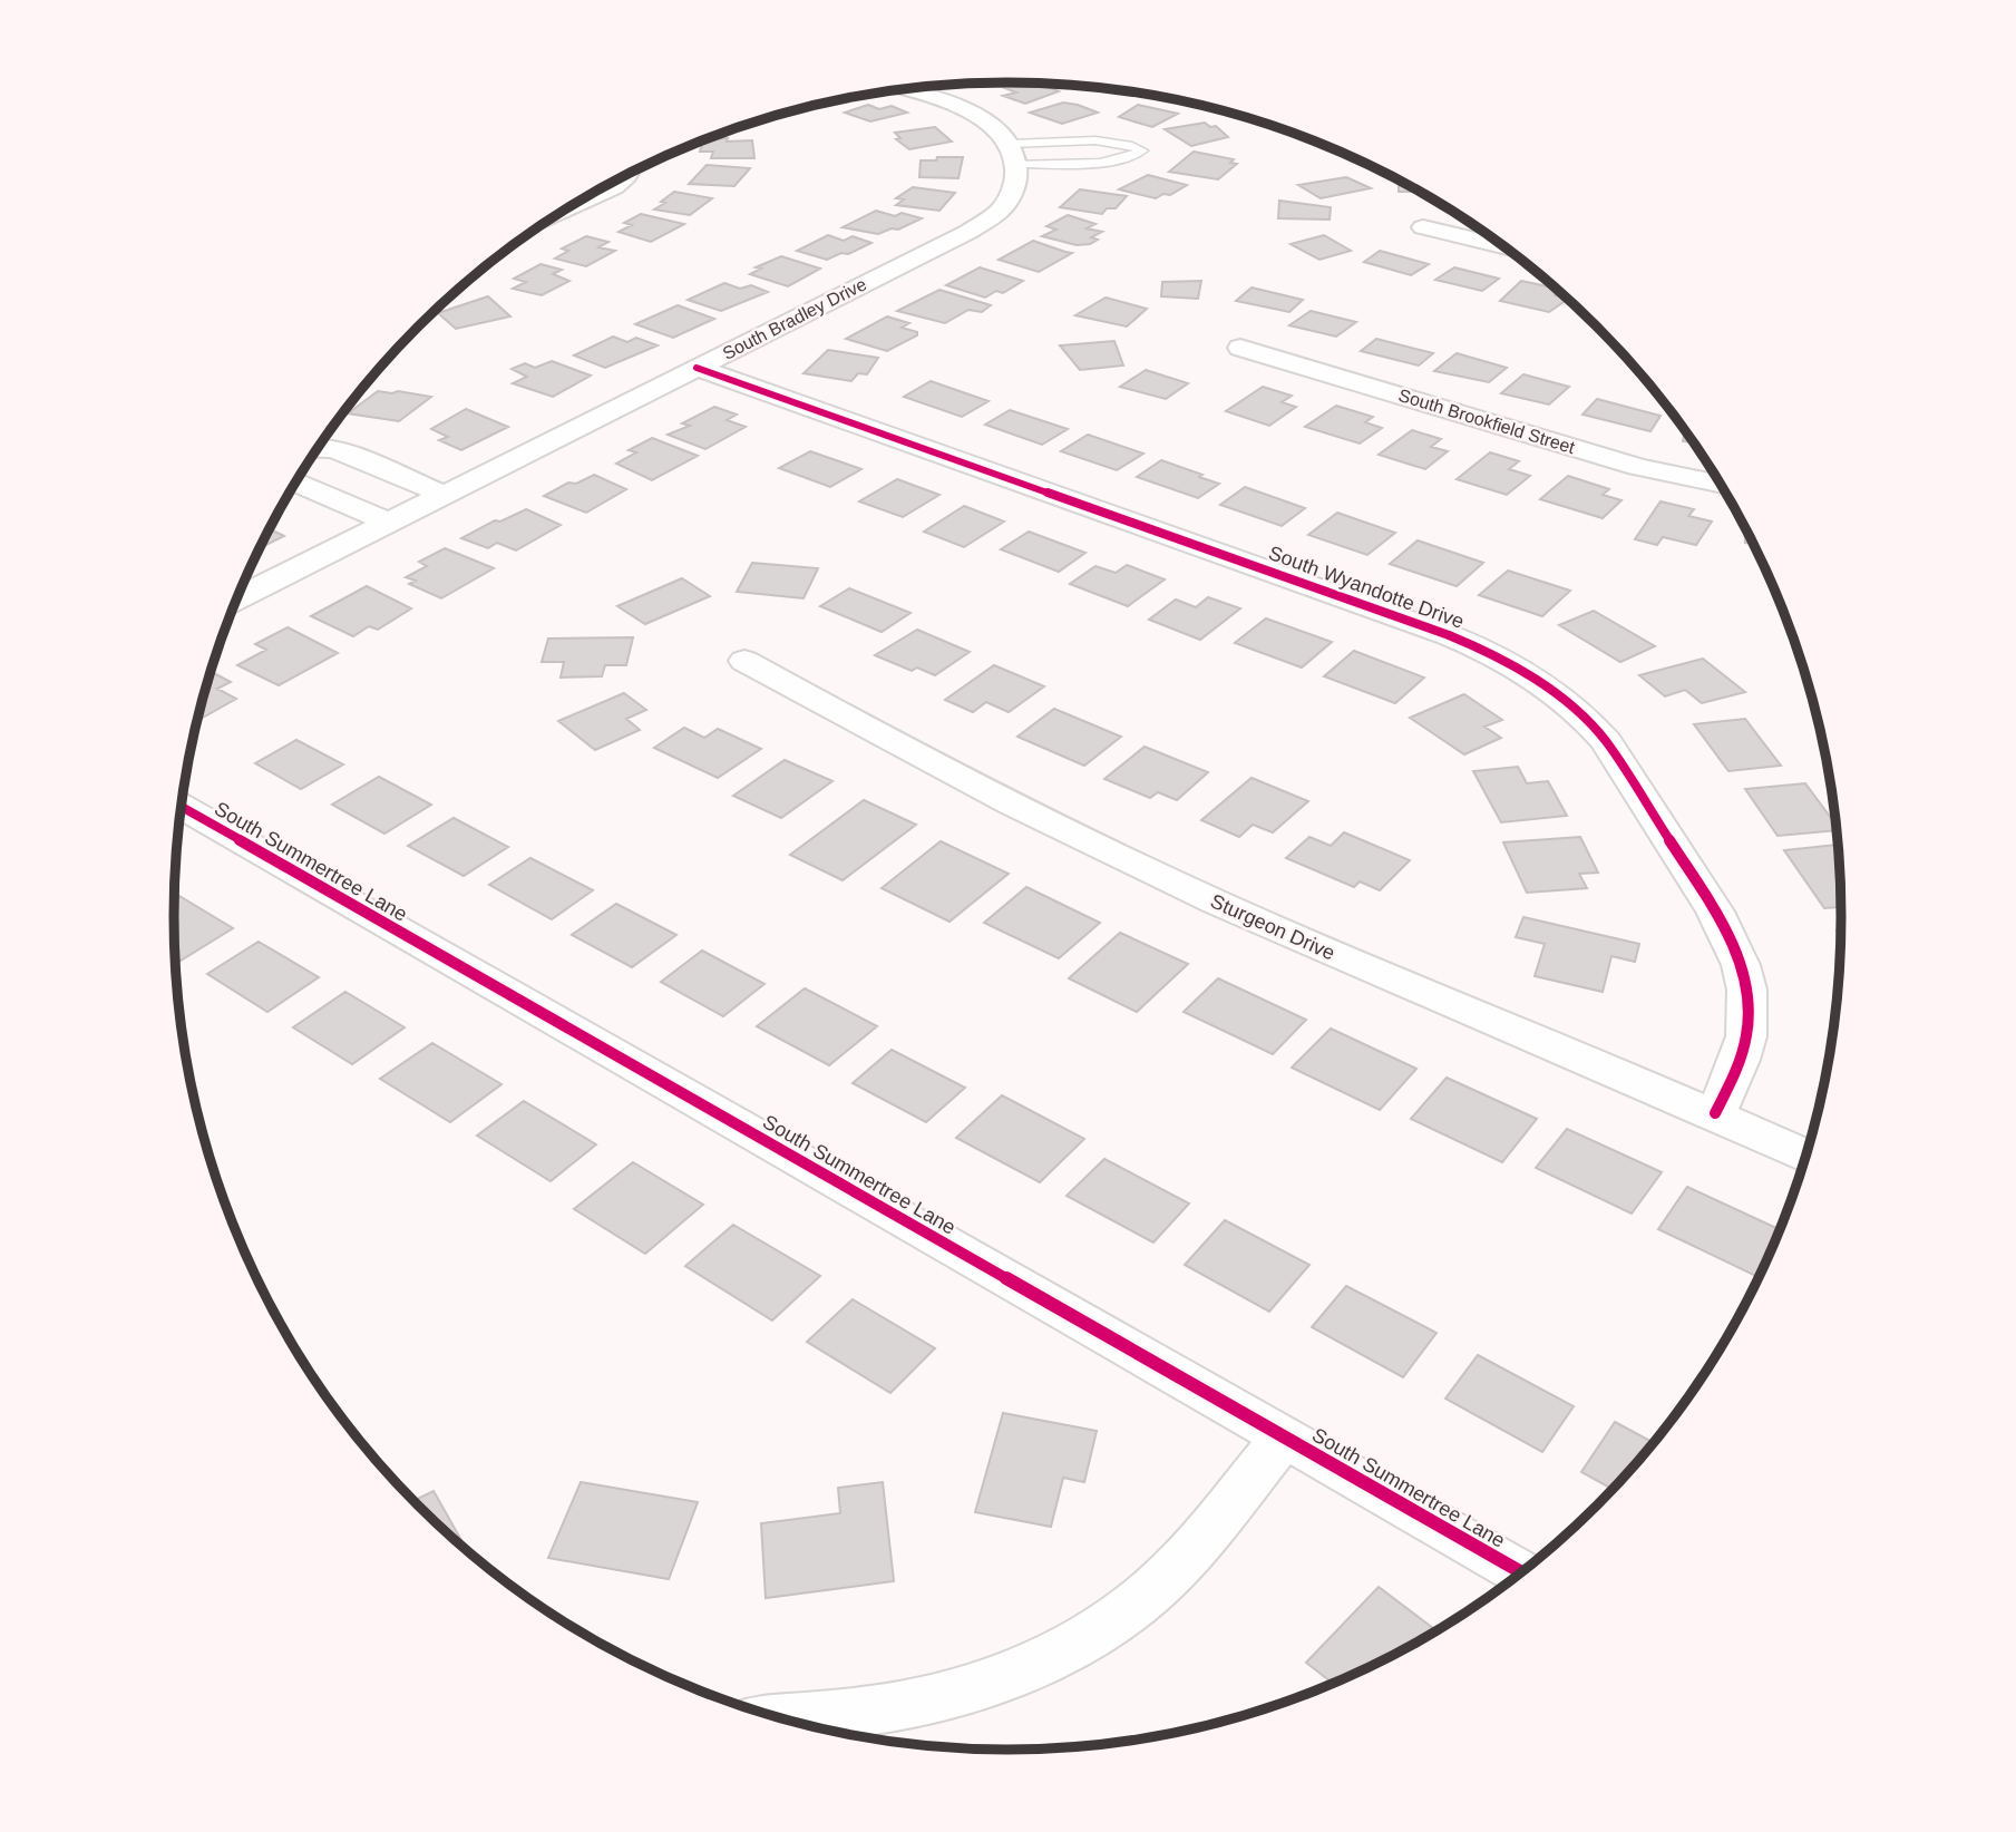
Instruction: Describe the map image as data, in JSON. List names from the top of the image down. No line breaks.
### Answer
{"streets":{"street":["South Bradley Drive","South Brookfield Street","South Wyandotte Drive","South Summertree Lane","Sturgeon Drive"]},"crossings":[["South Bradley Drive","South Wyandotte Drive"],["South Wyandotte Drive","Sturgeon Drive"]]}
